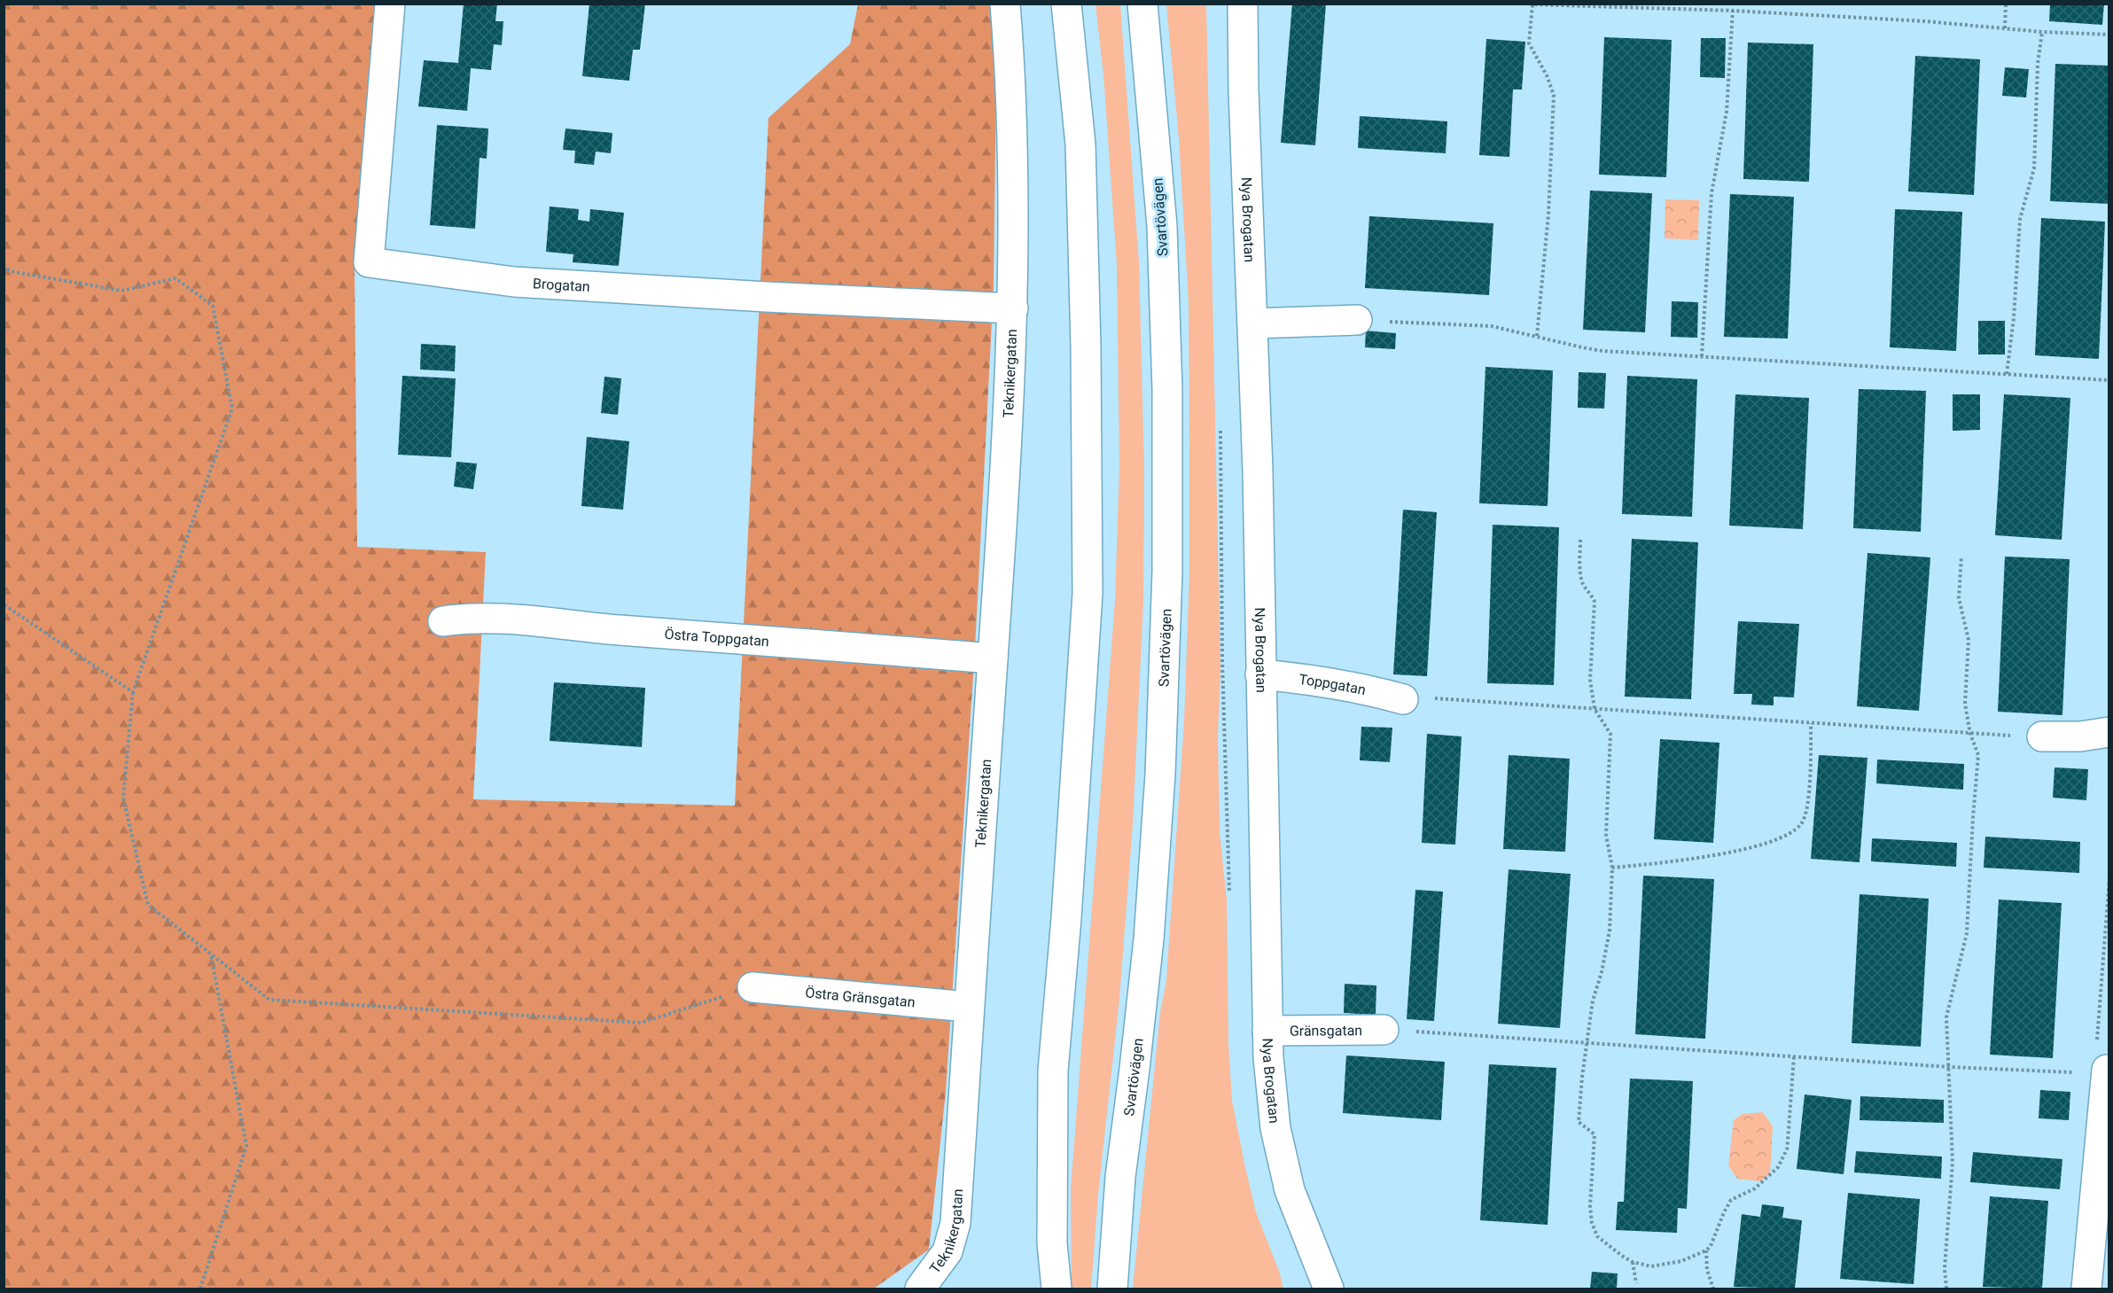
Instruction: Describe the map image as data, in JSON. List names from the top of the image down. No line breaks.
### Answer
{"streets":{"street":["Svartövägen","Nya Brogatan","Brogatan","Teknikergatan","Östra Toppgatan","Toppgatan","Östra Gränsgatan","Gränsgatan"]},"crossings":[["Nya Brogatan","Toppgatan"],["Nya Brogatan","Gränsgatan"],["Brogatan","Teknikergatan"],["Teknikergatan","Östra Toppgatan"],["Teknikergatan","Östra Gränsgatan"]]}
